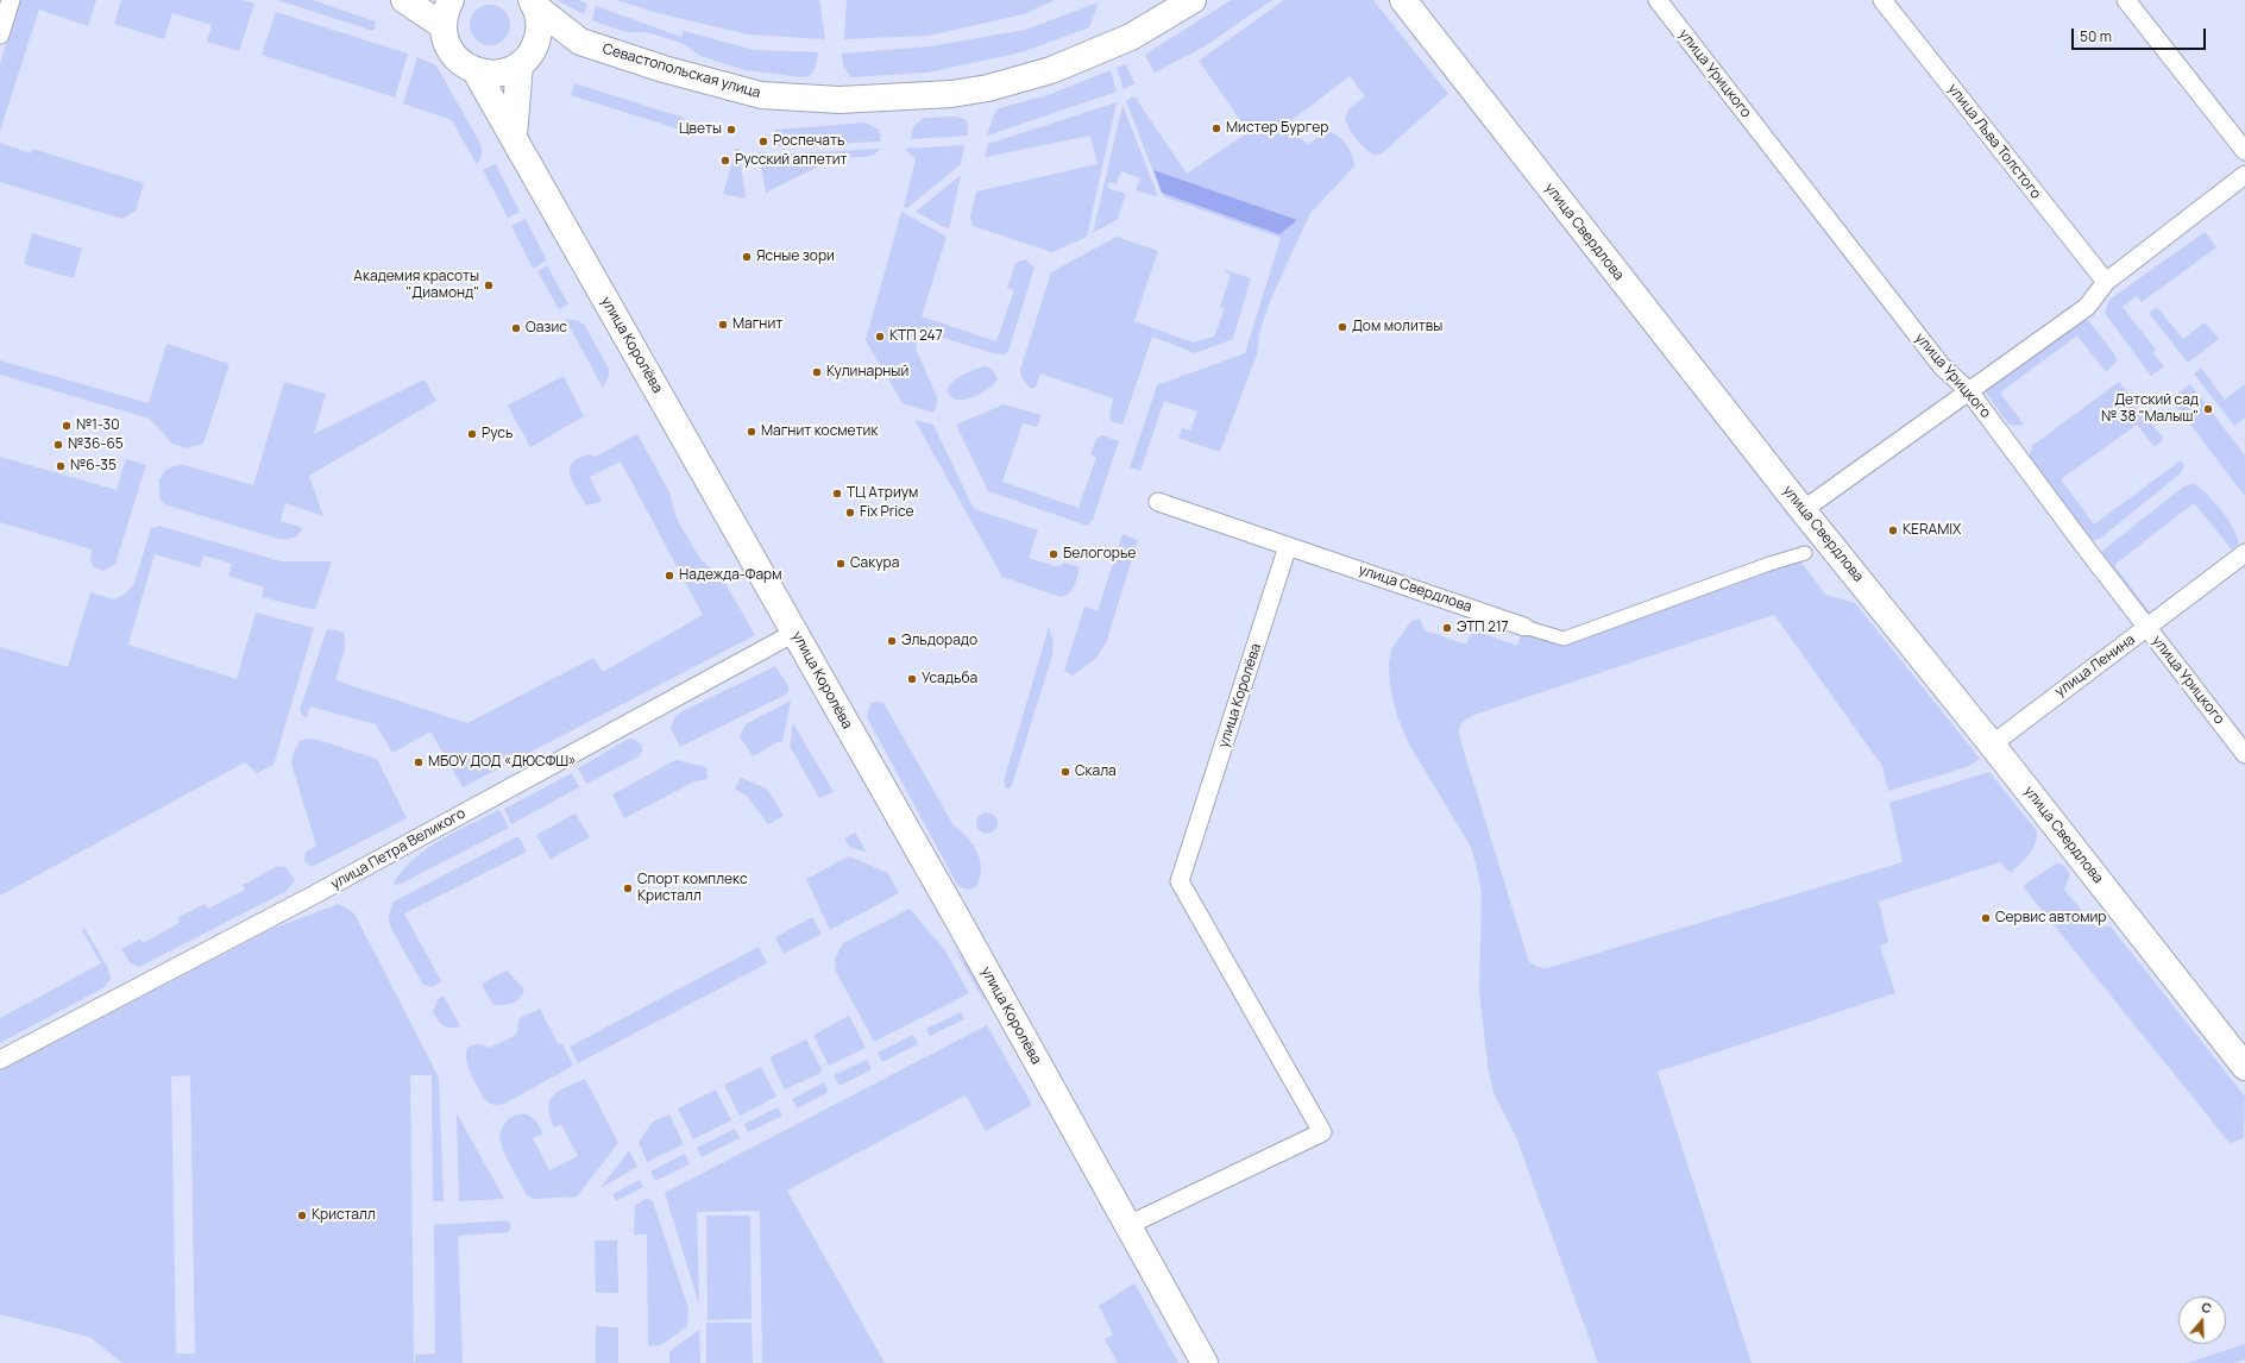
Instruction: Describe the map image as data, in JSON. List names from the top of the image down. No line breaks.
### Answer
{"streets":{"main road":["Севастопольская улица","улица Свердлова","улица Королёва"],"street":["улица Урицкого","улица Льва Толстого","улица Ленина","улица Петра Великого"]},"crossings":[["улица Урицкого","улица Ленина"],["улица Свердлова","улица Королёва"],["улица Свердлова","улица Ленина"],["улица Королёва","улица Петра Великого"]],"places":["Мистер Бургер","Цветы","Роспечать","Русский аппетит","Ясные зори","Академия красоты \"Диамонд\"","Магнит","Дом молитвы","Оазис","КТП 247","Кулинарный","Детский сад № 38 \"Малыш\"","№1-30","Магнит косметик","Русь","№36-65","№6-35","ТЦ Атриум","Fix Price","KERAMIX","Белогорье","Сакура","Надежда-Фарм","ЭТП 217","Эльдорадо","Усадьба","МБОУ ДОД «ДЮСФШ»","Скала","Спорт комплекс Кристалл","Сервис автомир","Кристалл"],"scale_bar":"50 m","north":"top"}
